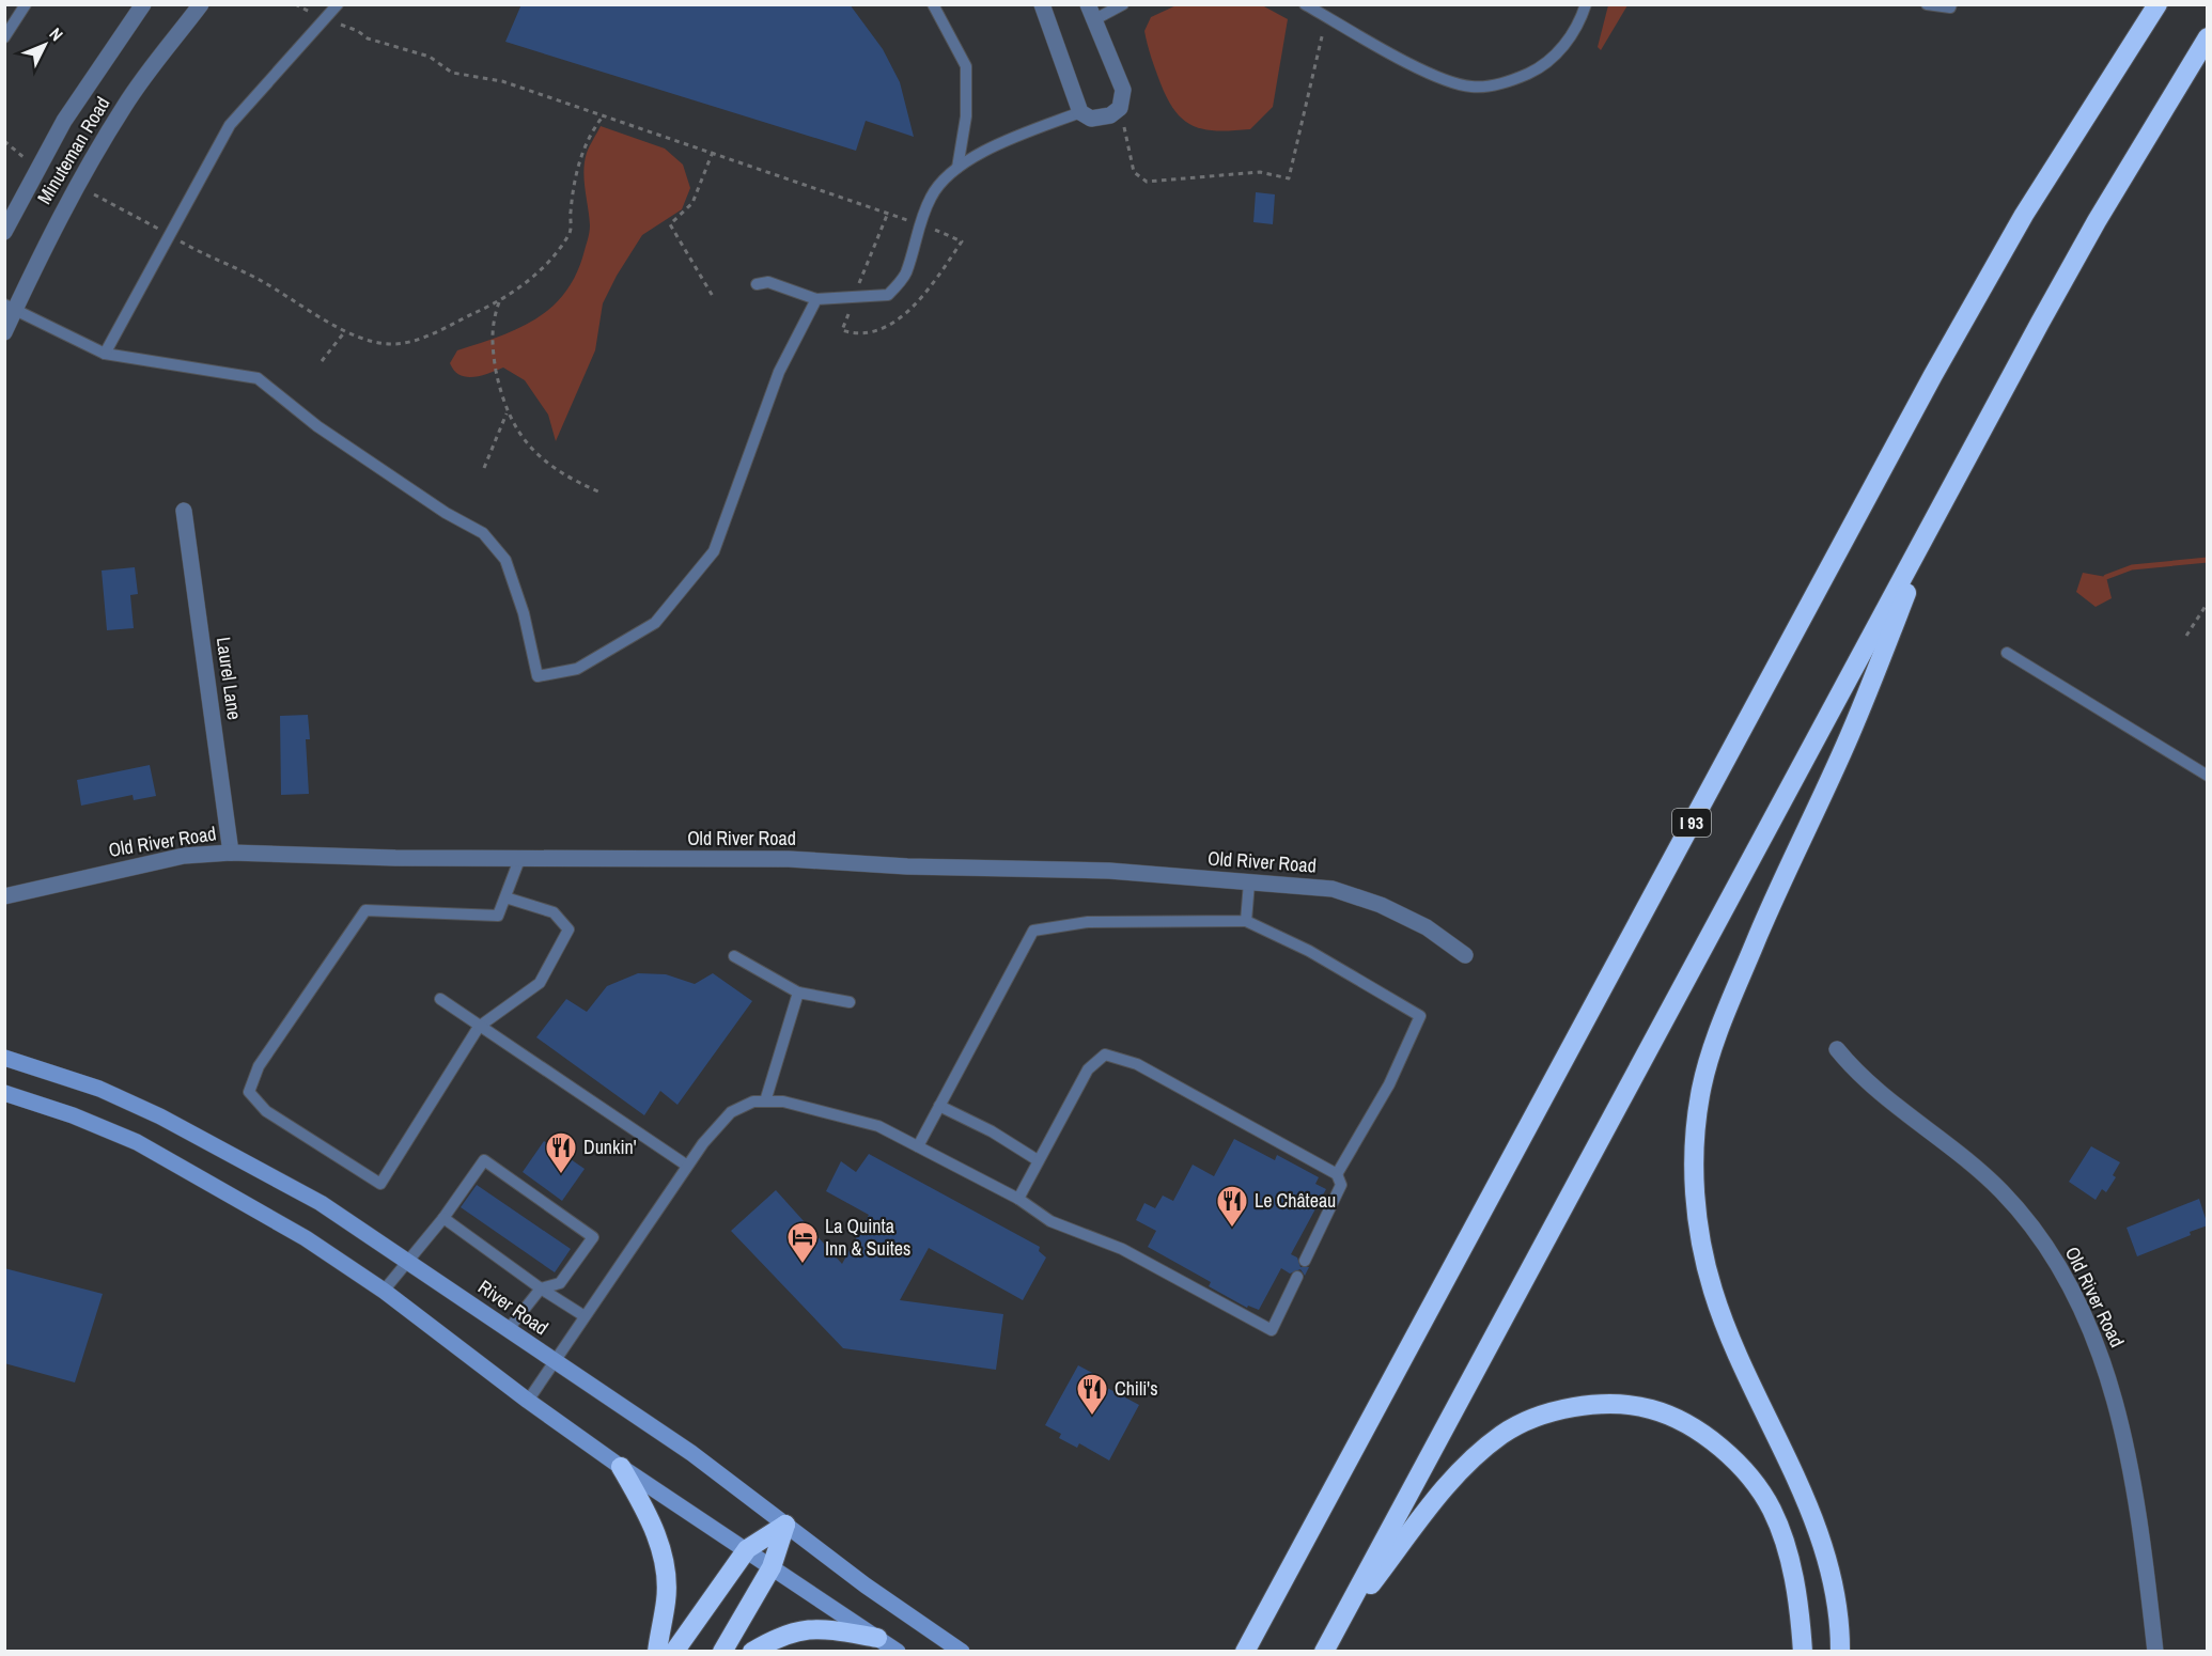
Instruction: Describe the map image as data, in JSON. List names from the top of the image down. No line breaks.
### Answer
{"streets":{"highway":["I 93"],"main road":["River Road"],"street":["Minuteman Road","Laurel Lane","Old River Road"]},"crossings":[["Laurel Lane","Old River Road"]],"places":{"restaurant":["Dunkin'","Le Château","Chili's"],"hotel":["La Quinta Inn & Suites"]},"north":"top right"}
